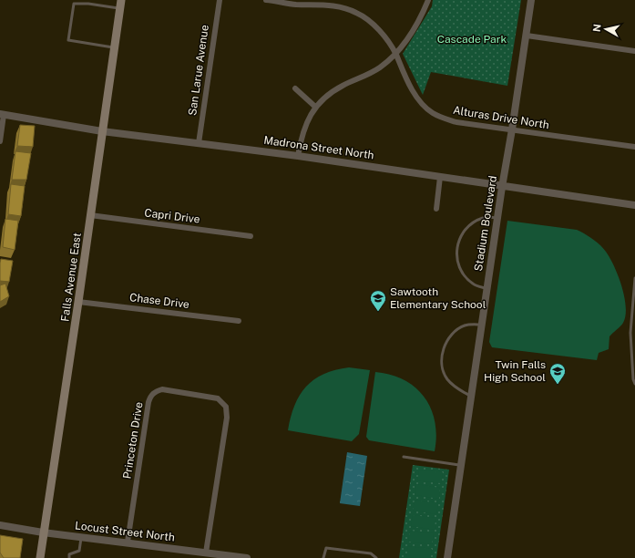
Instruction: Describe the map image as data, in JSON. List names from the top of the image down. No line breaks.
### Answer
{"streets":{"main road":["Falls Avenue East"],"street":["San Larue Avenue","Alturas Drive North","Madrona Street North","Capri Drive","Stadium Boulevard","Chase Drive","Princeton Drive","Locust Street North"]},"crossings":[["San Larue Avenue","Madrona Street North"],["Alturas Drive North","Stadium Boulevard"],["Madrona Street North","Stadium Boulevard"],["Madrona Street North","Falls Avenue East"],["Capri Drive","Falls Avenue East"],["Falls Avenue East","Chase Drive"],["Falls Avenue East","Locust Street North"],["Princeton Drive","Locust Street North"]],"parks":["Cascade Park"],"places":{"school or university":["Sawtooth Elementary School","Twin Falls High School"]},"north":"left"}
